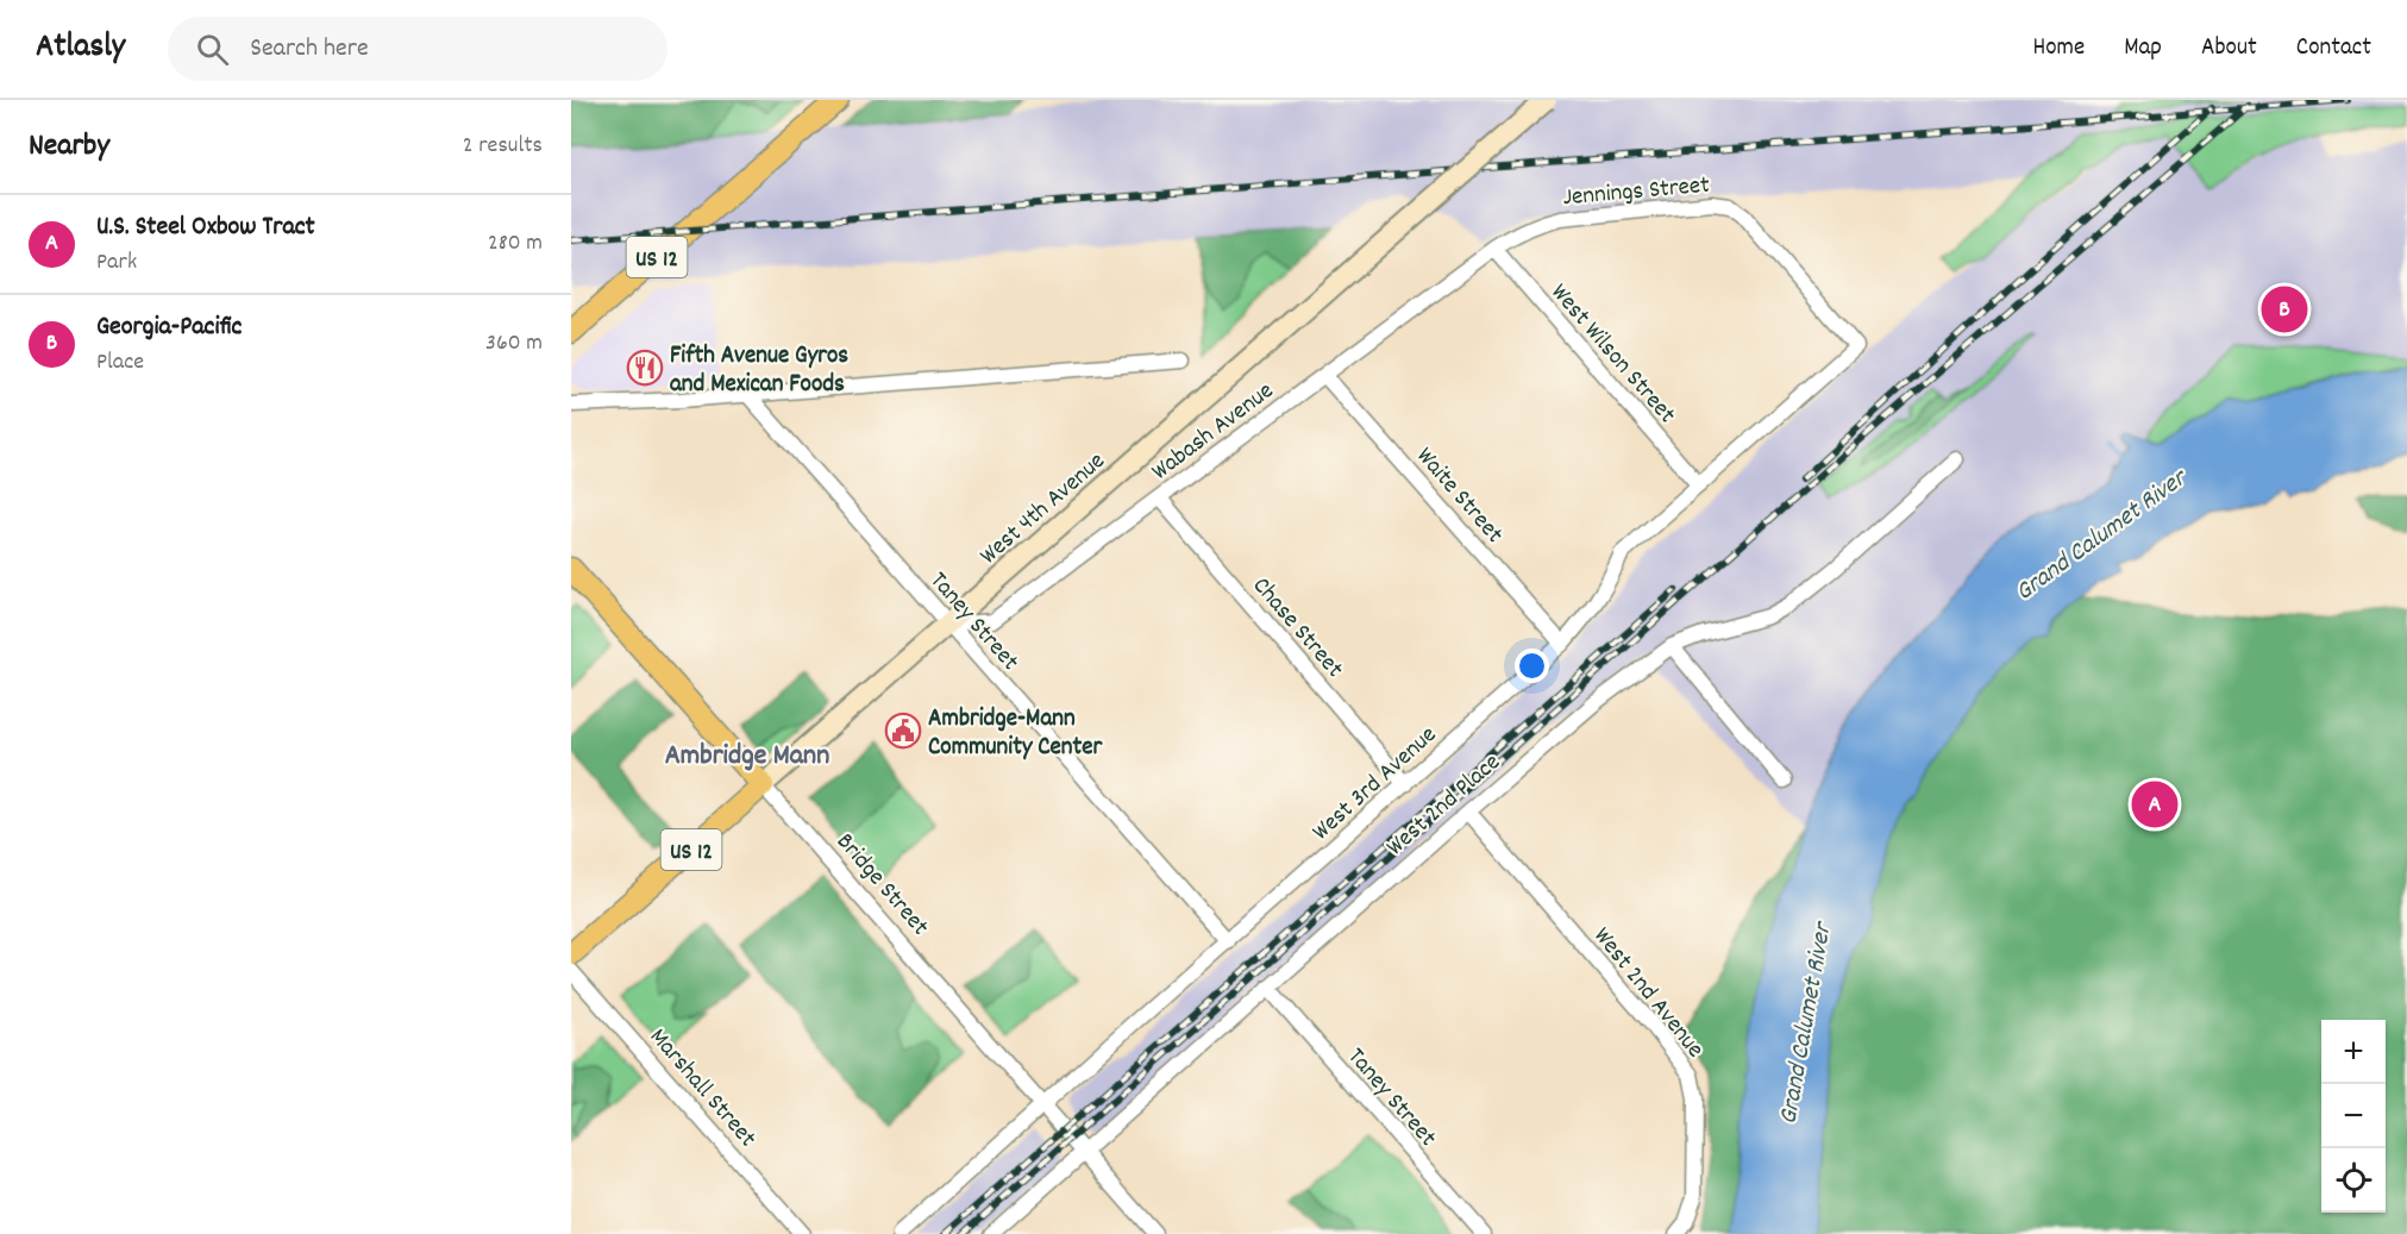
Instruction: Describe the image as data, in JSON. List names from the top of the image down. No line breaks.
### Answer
{"streets":{"main road":["US 12","West 4th Avenue","Bridge Street"],"street":["Jennings Street","West Wilson Street","Wabash Avenue","Waite Street","Taney Street","Chase Street","West 3rd Avenue","West 2nd Place","West 2nd Avenue","Marshall Street"]},"crossings":[["Jennings Street","West Wilson Street"],["Jennings Street","Wabash Avenue"],["Jennings Street","West 3rd Avenue"],["West Wilson Street","Wabash Avenue"],["West Wilson Street","West 3rd Avenue"],["Wabash Avenue","Waite Street"],["Wabash Avenue","West 4th Avenue"],["Wabash Avenue","Taney Street"],["Wabash Avenue","Chase Street"],["Waite Street","West 3rd Avenue"],["West 4th Avenue","Taney Street"],["West 4th Avenue","Bridge Street"],["Taney Street","West 3rd Avenue"],["Taney Street","West 2nd Place"],["Chase Street","West 3rd Avenue"],["West 3rd Avenue","Bridge Street"],["West 2nd Place","Bridge Street"],["West 2nd Place","West 2nd Avenue"]],"districts":["Ambridge Mann"],"water":["Grand Calumet River"],"places":{"restaurant":["Fifth Avenue Gyros and Mexican Foods"],"public building":["Ambridge-Mann Community Center"]},"page":{"header":"Atlasly","search":"Search here","nav":["Home","Map","About","Contact"],"heading":["Nearby","2 results"],"list":[{"mark":"A","name":"U.S. Steel Oxbow Tract","note":"Park","value":"280 m"},{"mark":"B","name":"Georgia-Pacific","note":"Place","value":"360 m"}],"pins":["B","A"],"map_buttons":["+","−"]}}
